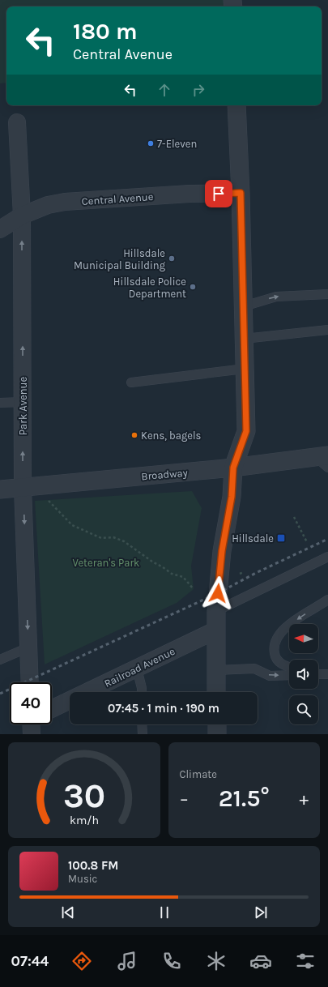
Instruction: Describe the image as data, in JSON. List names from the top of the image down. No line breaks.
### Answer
{"streets":{"street":["Central Avenue","Park Avenue","Broadway","Railroad Avenue"]},"crossings":[["Central Avenue","Park Avenue"],["Park Avenue","Broadway"]],"parks":["Veteran's Park"],"places":{"other":["7-Eleven","Hillsdale Municipal Building","Hillsdale Police Department","Kens, bagels"],"transit":["Hillsdale"]},"north":"left","page":{"turn":["180 m","Central Avenue"],"limit":"40","trip":"07:45 · 1 min · 190 m","tile":"Climate","heat":["−","21.5°","+"],"song":["100.8 FM","Music"],"tabs":"07:44","gauge":["30","km/h"]}}
